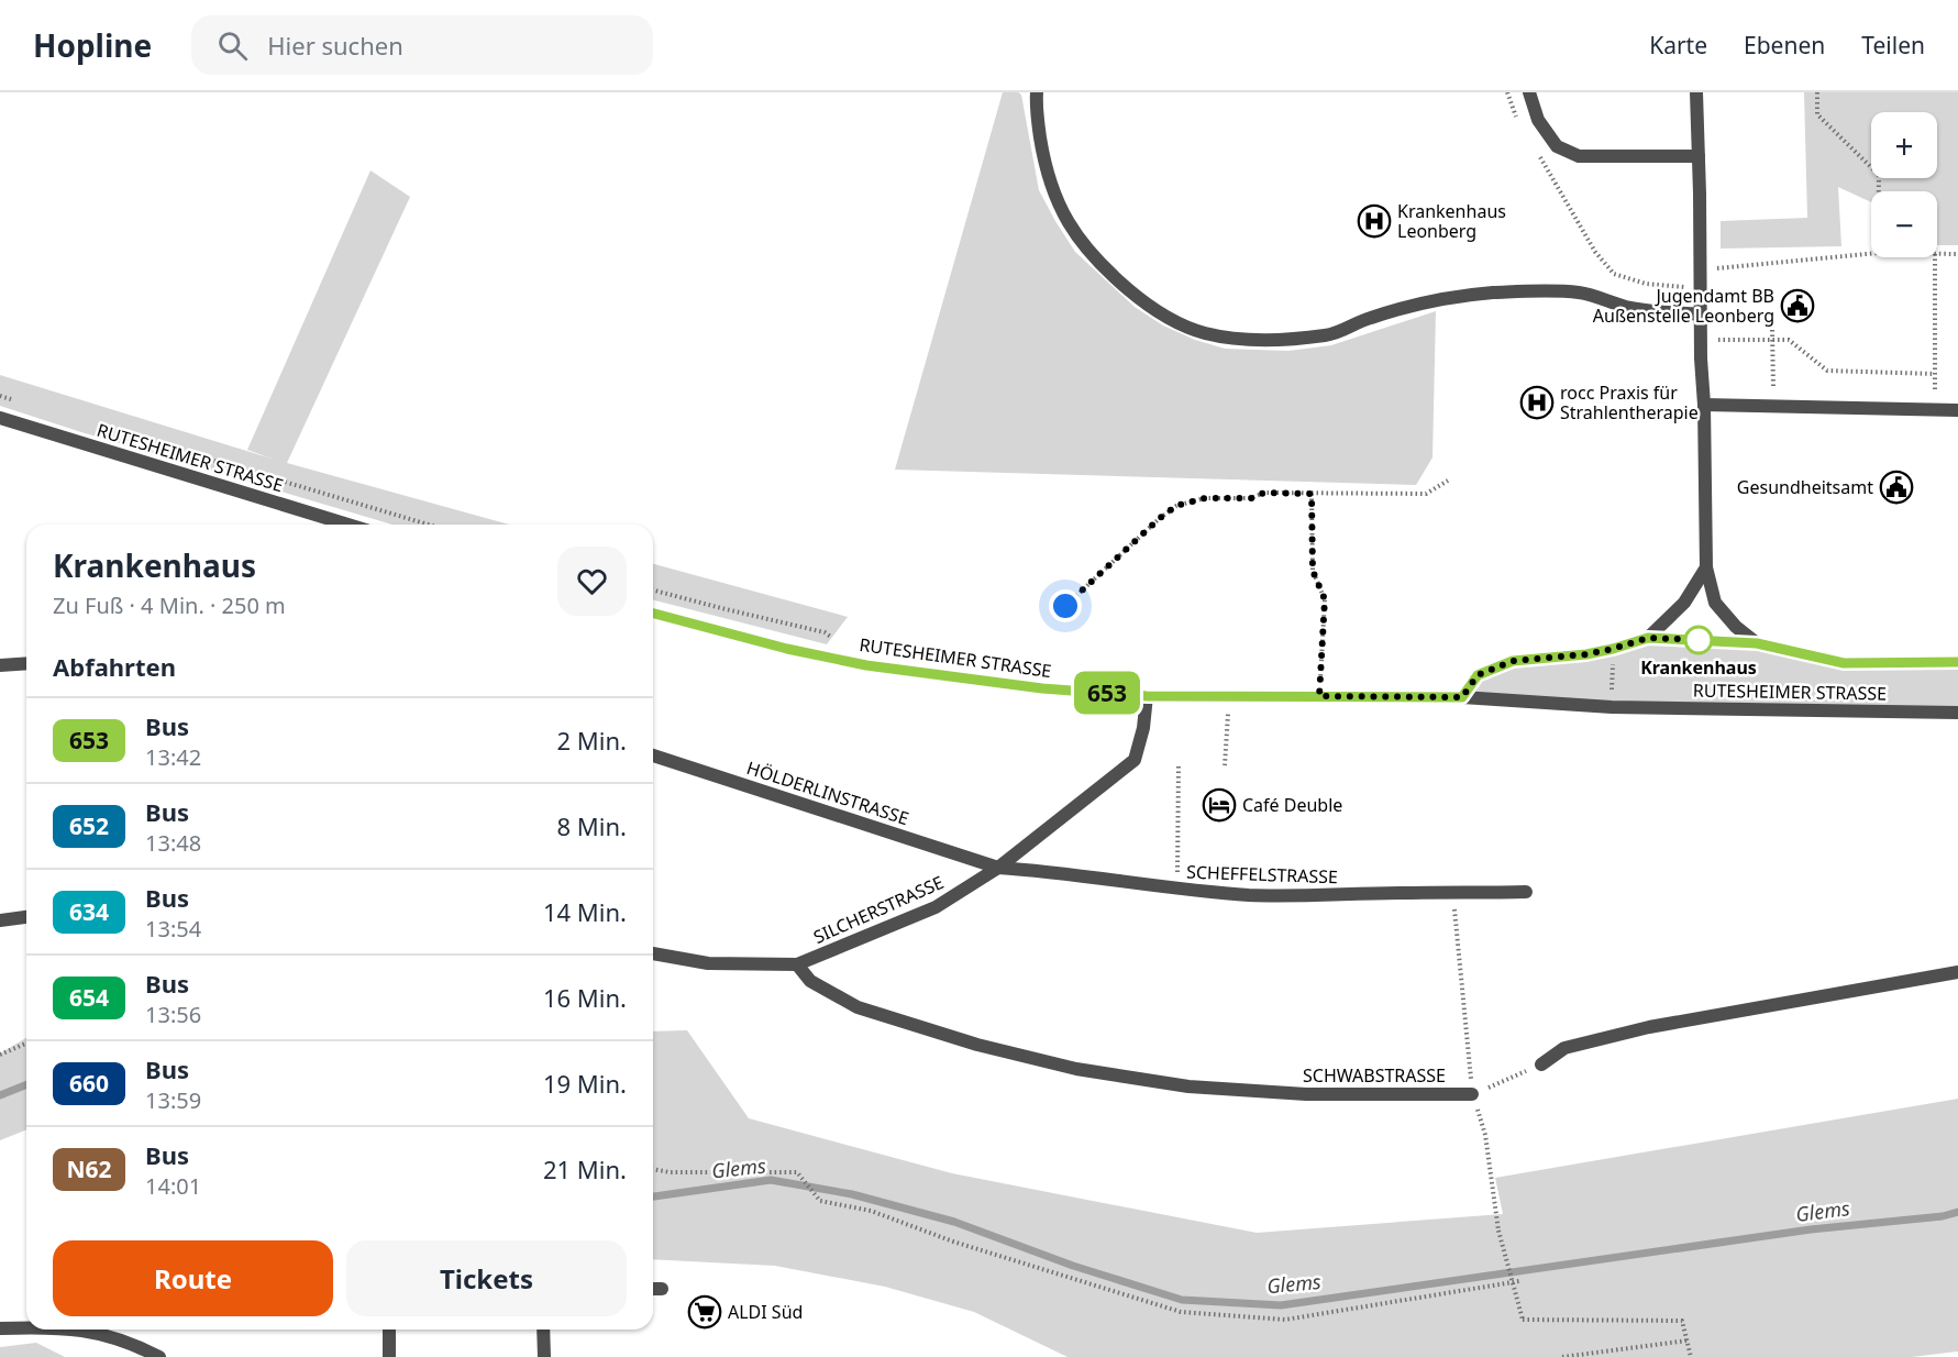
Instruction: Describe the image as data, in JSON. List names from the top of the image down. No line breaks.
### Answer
{"streets":{"street":["RUTESHEIMER STRASSE","HÖLDERLINSTRASSE","SCHEFFELSTRASSE","SILCHERSTRASSE","SCHWABSTRASSE"]},"crossings":[["RUTESHEIMER STRASSE","SILCHERSTRASSE"],["HÖLDERLINSTRASSE","SCHEFFELSTRASSE"],["HÖLDERLINSTRASSE","SILCHERSTRASSE"],["SCHEFFELSTRASSE","SILCHERSTRASSE"],["SILCHERSTRASSE","SCHWABSTRASSE"]],"water":["Glems"],"places":{"hospital":["Krankenhaus Leonberg","rocc Praxis für Strahlentherapie"],"public building":["Jugendamt BB Außenstelle Leonberg","Gesundheitsamt"],"other":["Krankenhaus"],"hotel":["Café Deuble"],"supermarket":["ALDI Süd"]},"lines":["bus line 653"],"page":{"header":"Hopline","search":"Hier suchen","nav":["Karte","Ebenen","Teilen"],"on_map":"653","map_buttons":["+","−"],"heading":[["Krankenhaus","Zu Fuß · 4 Min. · 250 m"],"Abfahrten"],"list":[{"mark":"653","name":"Bus","note":"13:42","value":"2 Min."},{"mark":"652","name":"Bus","note":"13:48","value":"8 Min."},{"mark":"634","name":"Bus","note":"13:54","value":"14 Min."},{"mark":"654","name":"Bus","note":"13:56","value":"16 Min."},{"mark":"660","name":"Bus","note":"13:59","value":"19 Min."},{"mark":"N62","name":"Bus","note":"14:01","value":"21 Min."}],"buttons":["Route","Tickets"]}}
